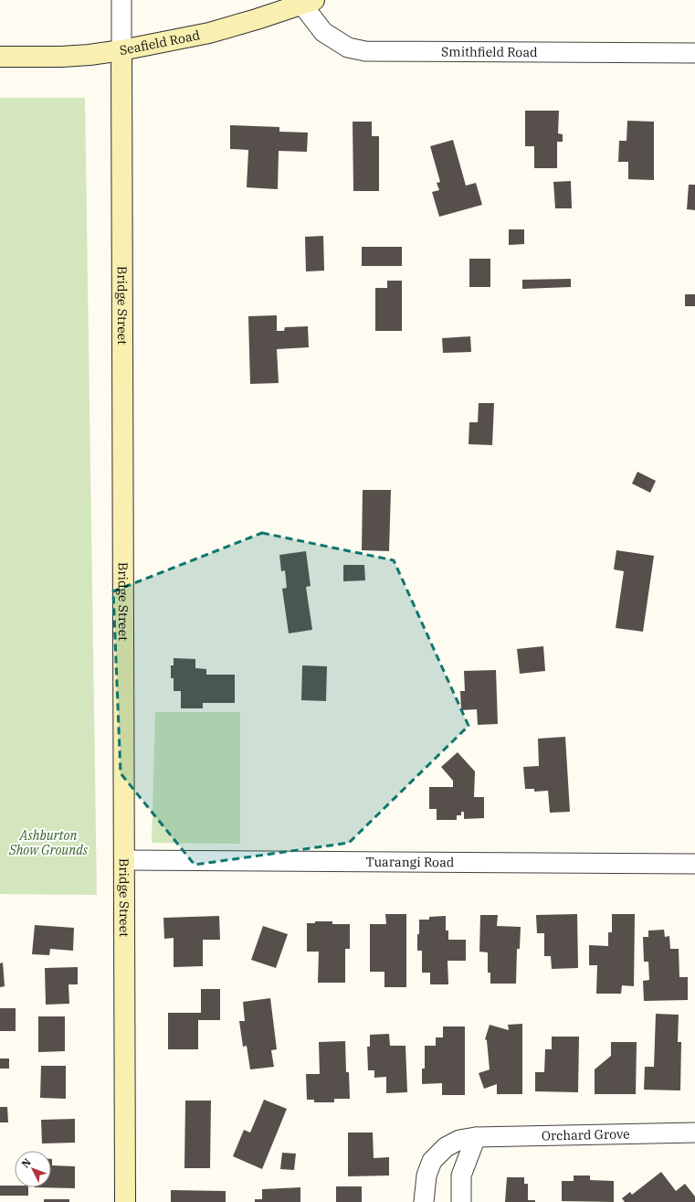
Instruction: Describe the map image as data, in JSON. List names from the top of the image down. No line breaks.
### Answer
{"streets":{"street":["Seafield Road","Smithfield Road","Bridge Street","Tuarangi Road","Orchard Grove"]},"crossings":[["Seafield Road","Smithfield Road"],["Seafield Road","Bridge Street"],["Bridge Street","Tuarangi Road"]],"parks":["Ashburton Show Grounds"],"north":"top left"}
